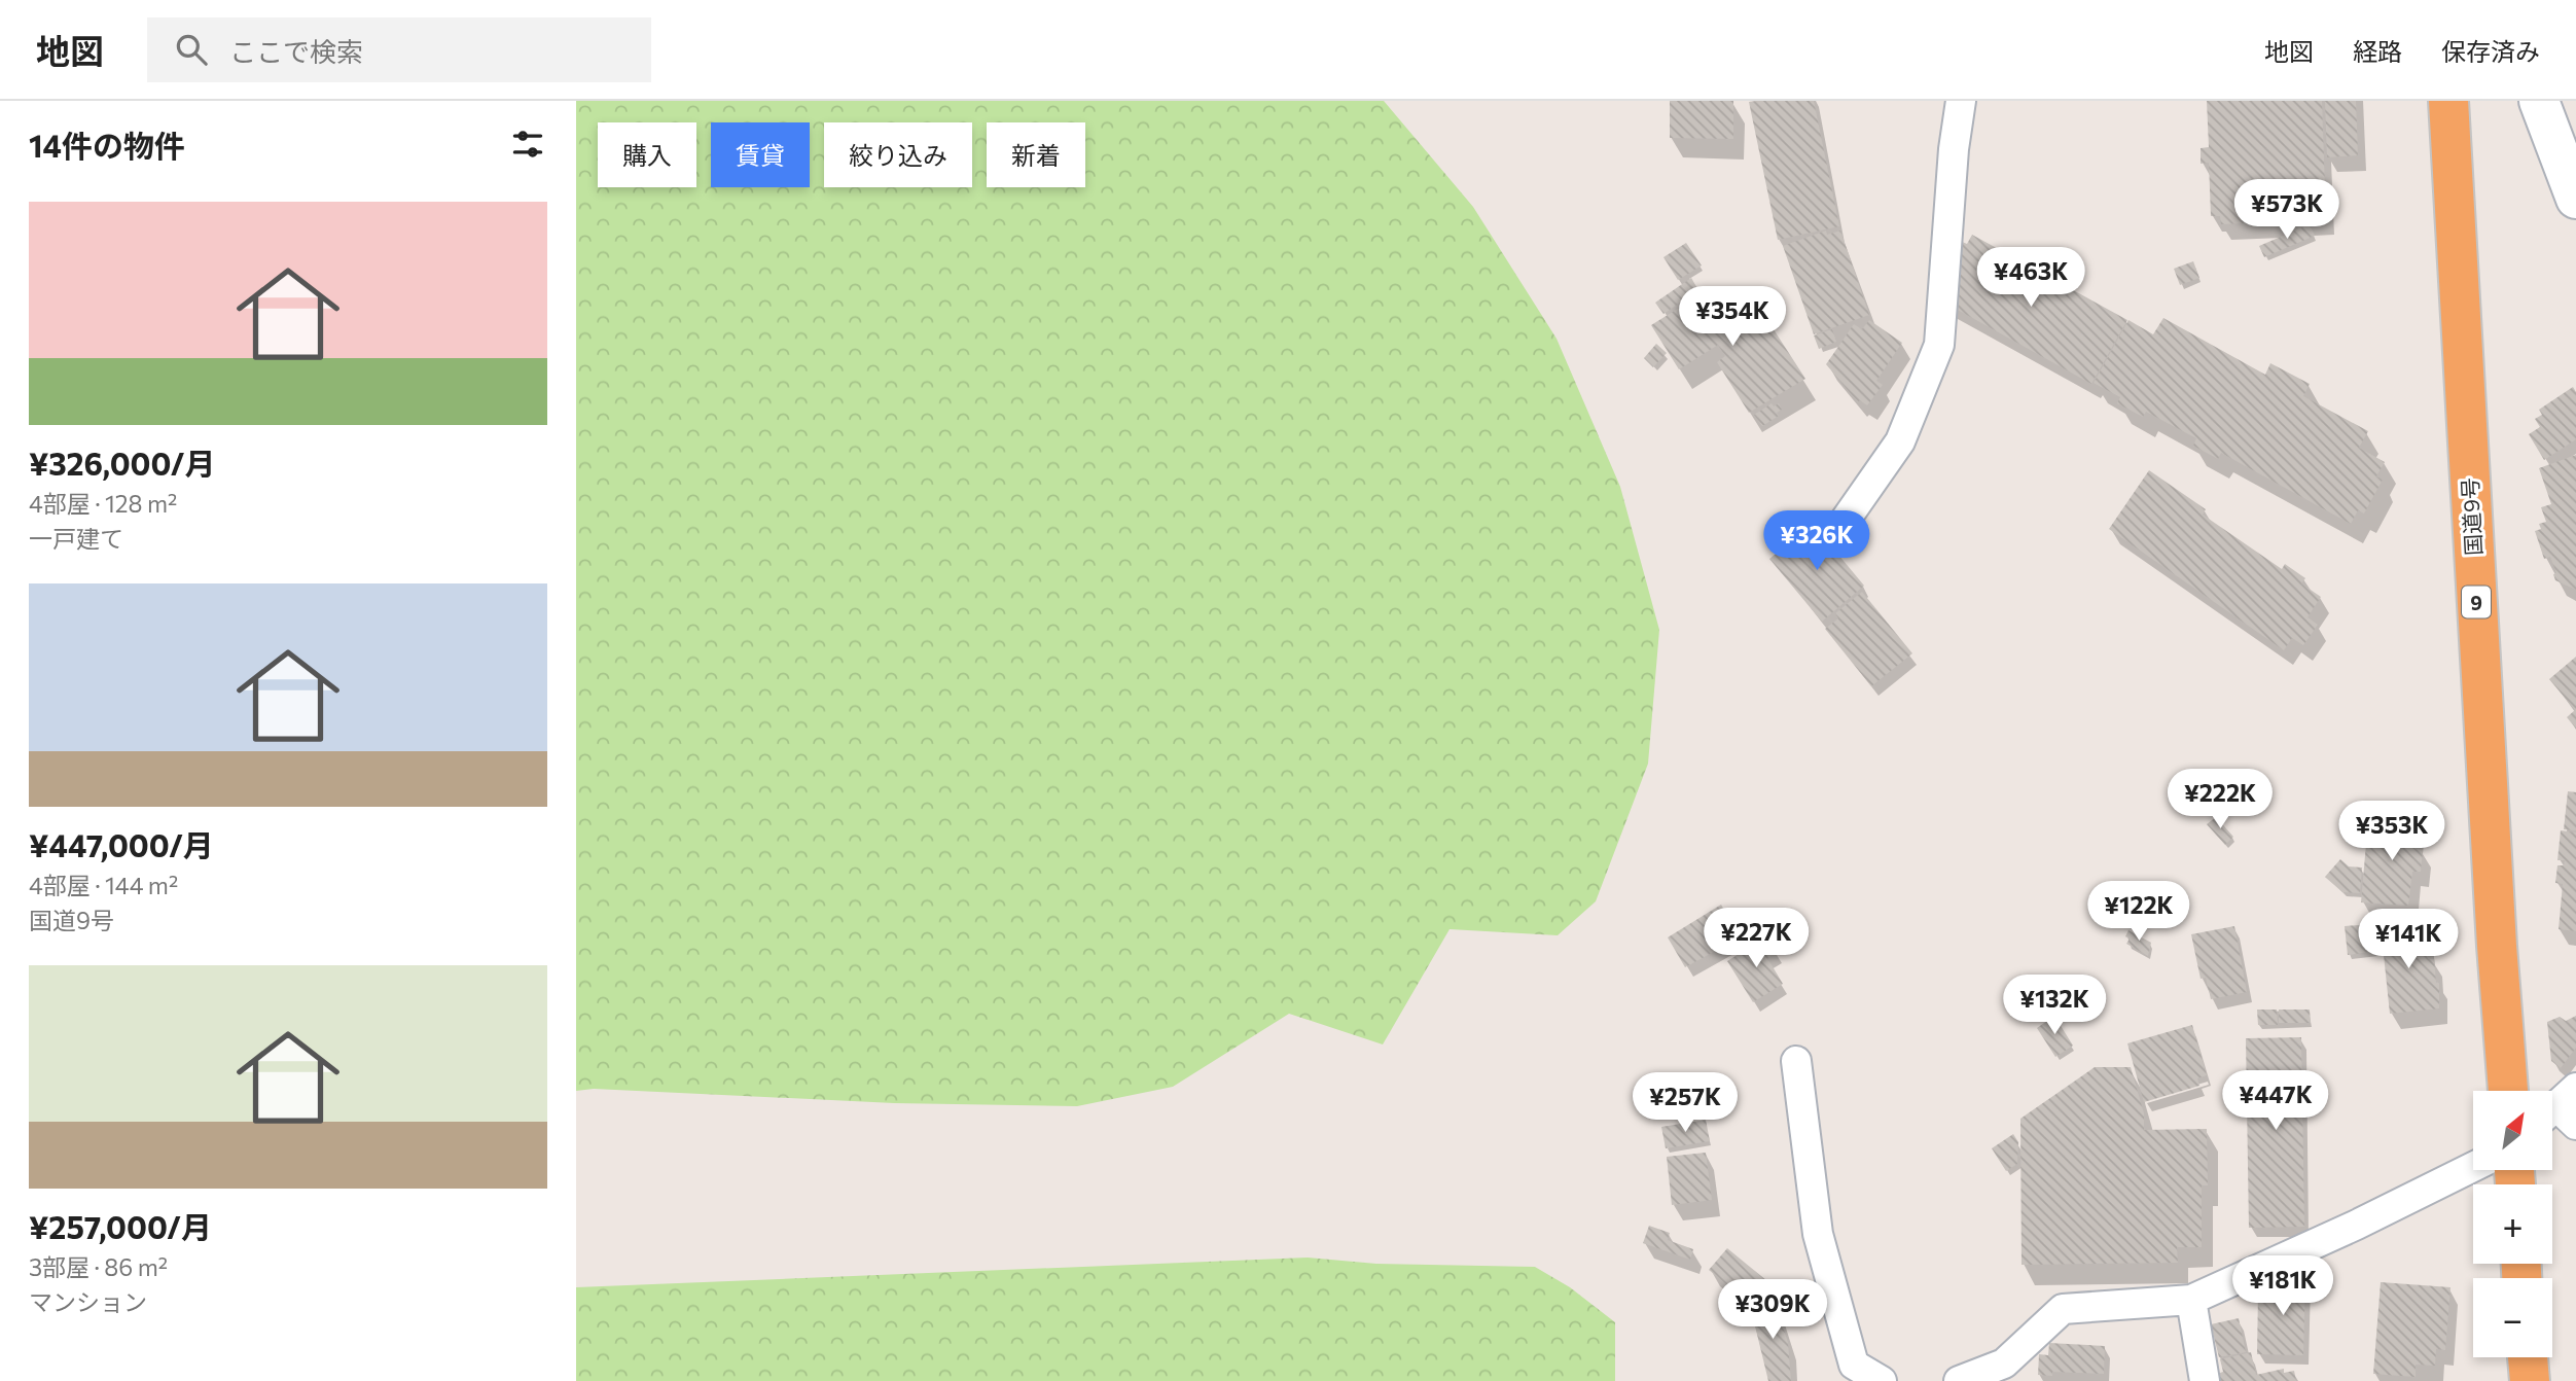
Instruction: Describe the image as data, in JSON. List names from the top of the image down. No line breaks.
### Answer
{"streets":{"highway":["国道9号","9"]},"north":"top right","page":{"header":"地図","search":"ここで検索","nav":["地図","経路","保存済み"],"heading":"14件の物件","chip":["購入","賃貸","絞り込み","新着"],"price":["¥573K","¥463K","¥354K","¥326K","¥222K","¥353K","¥122K","¥227K","¥141K","¥132K","¥447K","¥257K","¥181K","¥309K"],"list":[{"name":"¥326,000/月","note":"4部屋 · 128 m² · 一戸建て"},{"name":"¥447,000/月","note":"4部屋 · 144 m² · 国道9号"},{"name":"¥257,000/月","note":"3部屋 · 86 m² · マンション"}],"map_buttons":["+","−"]}}
